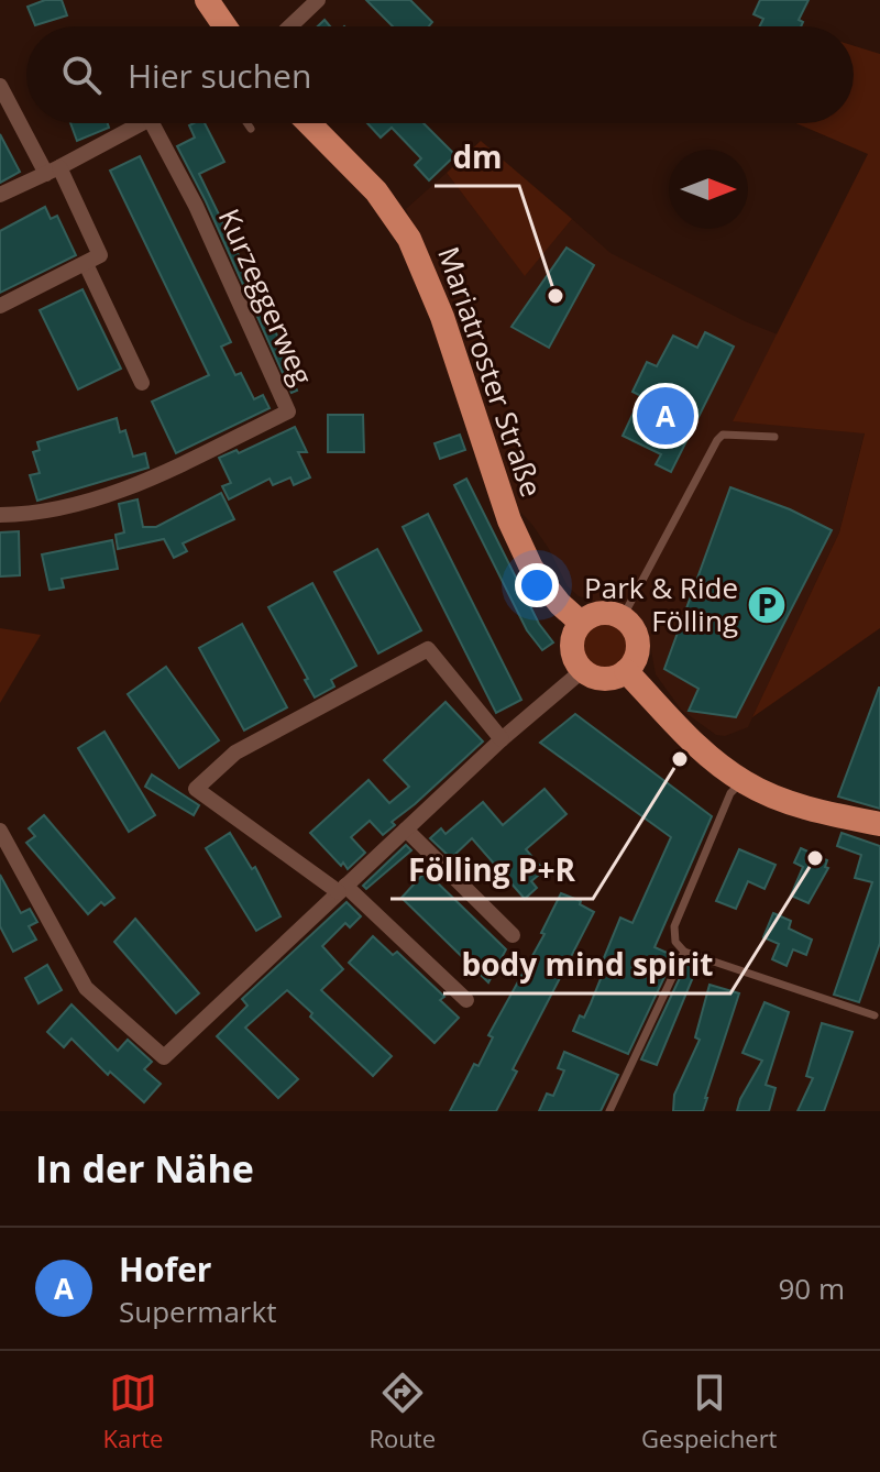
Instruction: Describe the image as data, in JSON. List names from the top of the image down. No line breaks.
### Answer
{"streets":{"main road":["Mariatroster Straße"],"street":["Kurzeggerweg"]},"places":{"other":["dm","Fölling P+R","body mind spirit"],"parking":["Park & Ride Fölling"]},"north":"right","page":{"search":"Hier suchen","pins":"A","heading":"In der Nähe","list":[{"mark":"A","name":"Hofer","note":"Supermarkt","value":"90 m"}],"nav":["Karte","Route","Gespeichert"]}}
